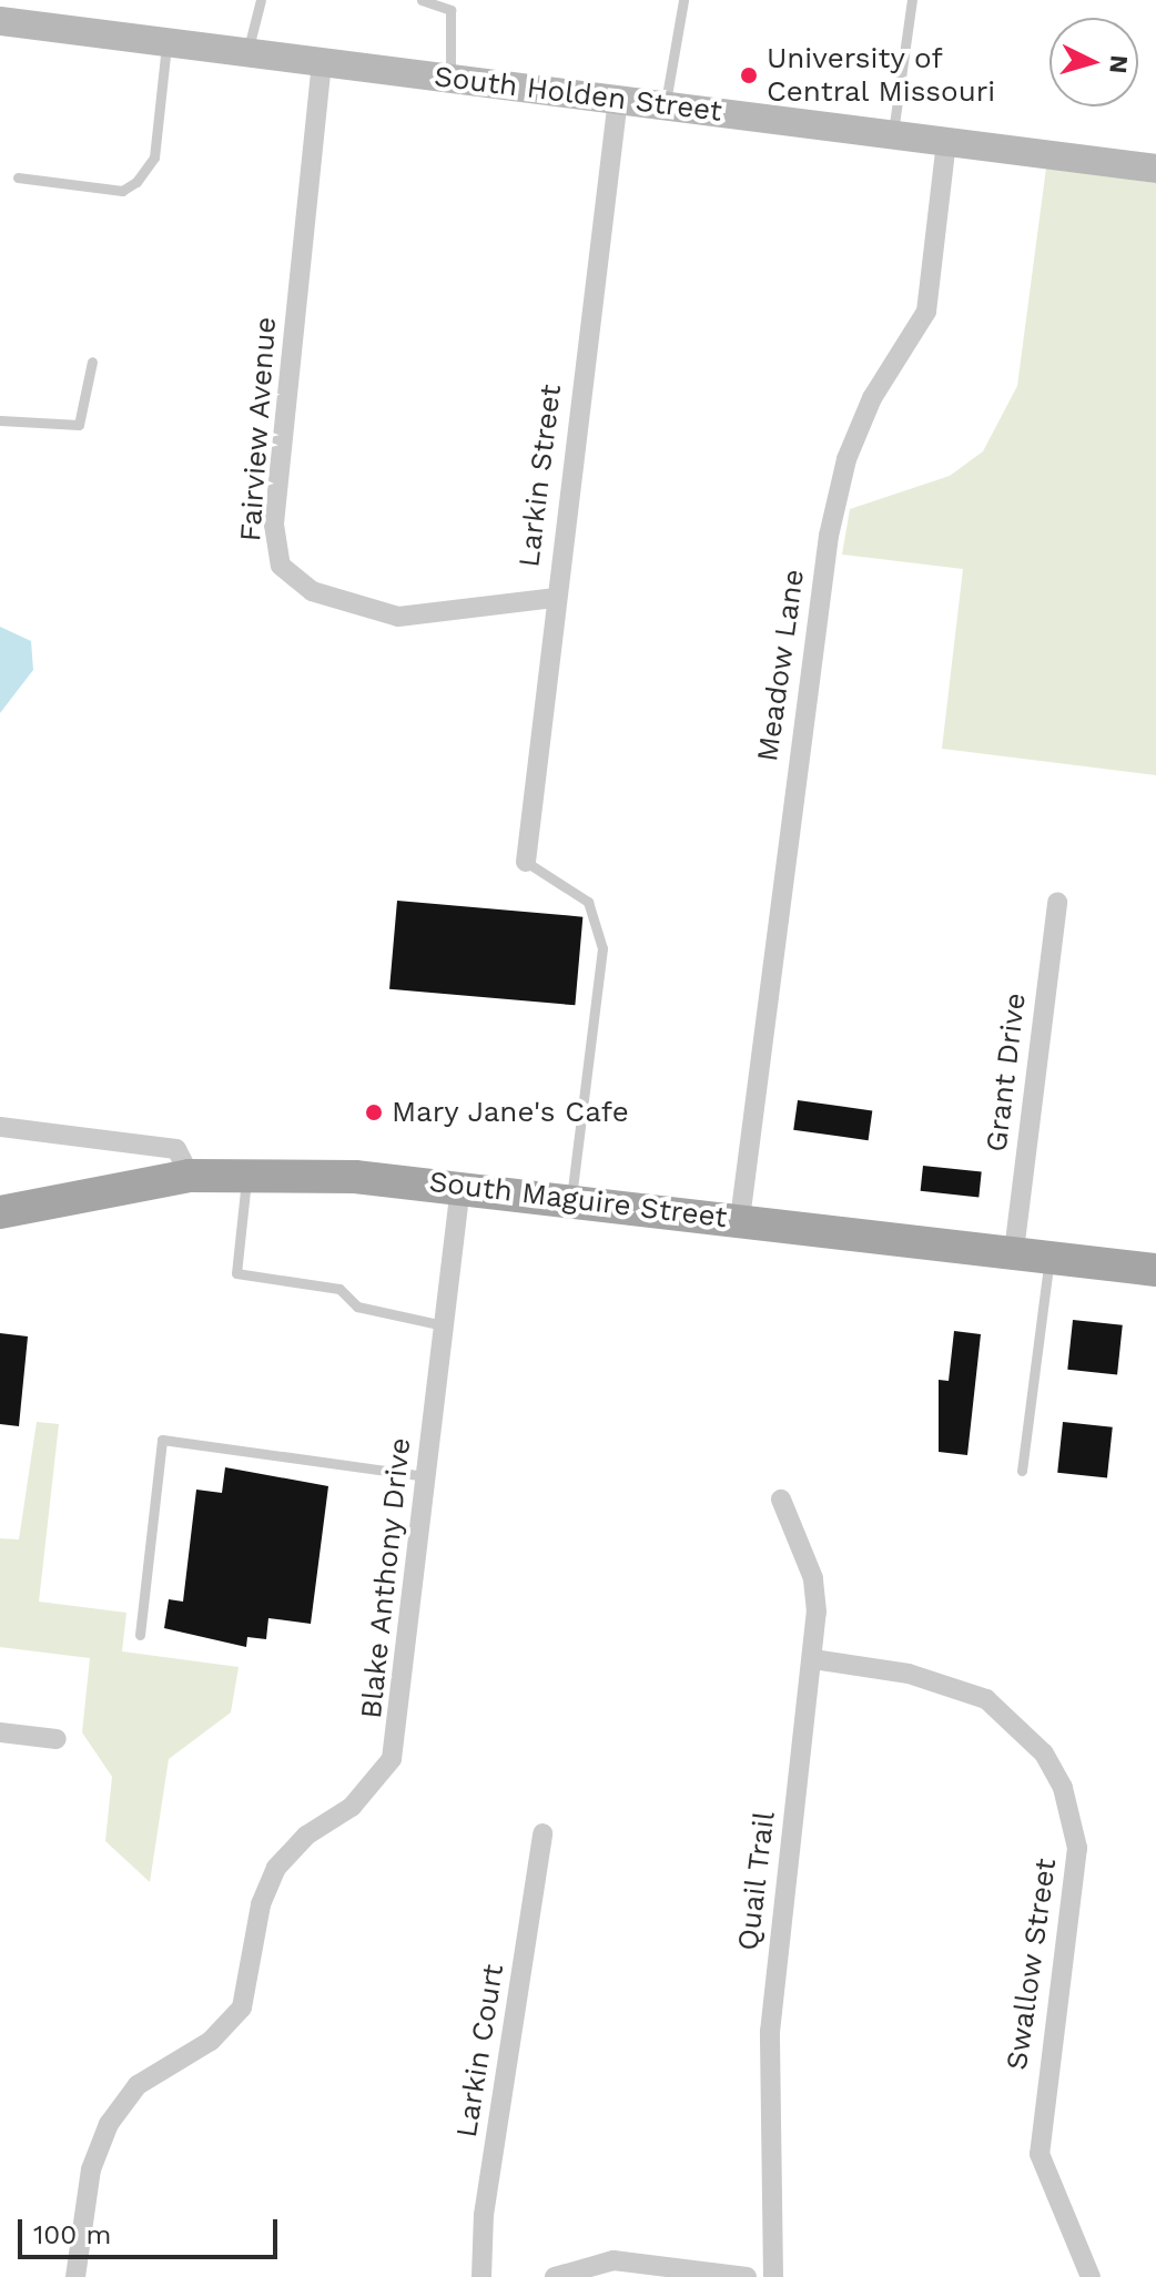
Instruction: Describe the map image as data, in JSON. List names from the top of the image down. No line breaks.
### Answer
{"streets":{"main road":["South Holden Street","South Maguire Street"],"street":["Fairview Avenue","Larkin Street","Meadow Lane","Grant Drive","Blake Anthony Drive","Quail Trail","Swallow Street","Larkin Court"]},"crossings":[["South Holden Street","Fairview Avenue"],["South Holden Street","Larkin Street"],["South Holden Street","Meadow Lane"],["Fairview Avenue","Larkin Street"],["Meadow Lane","South Maguire Street"],["Grant Drive","South Maguire Street"],["South Maguire Street","Blake Anthony Drive"],["Quail Trail","Swallow Street"]],"places":["University of Central Missouri","Mary Jane's Cafe"],"scale_bar":"100 m","north":"right"}
